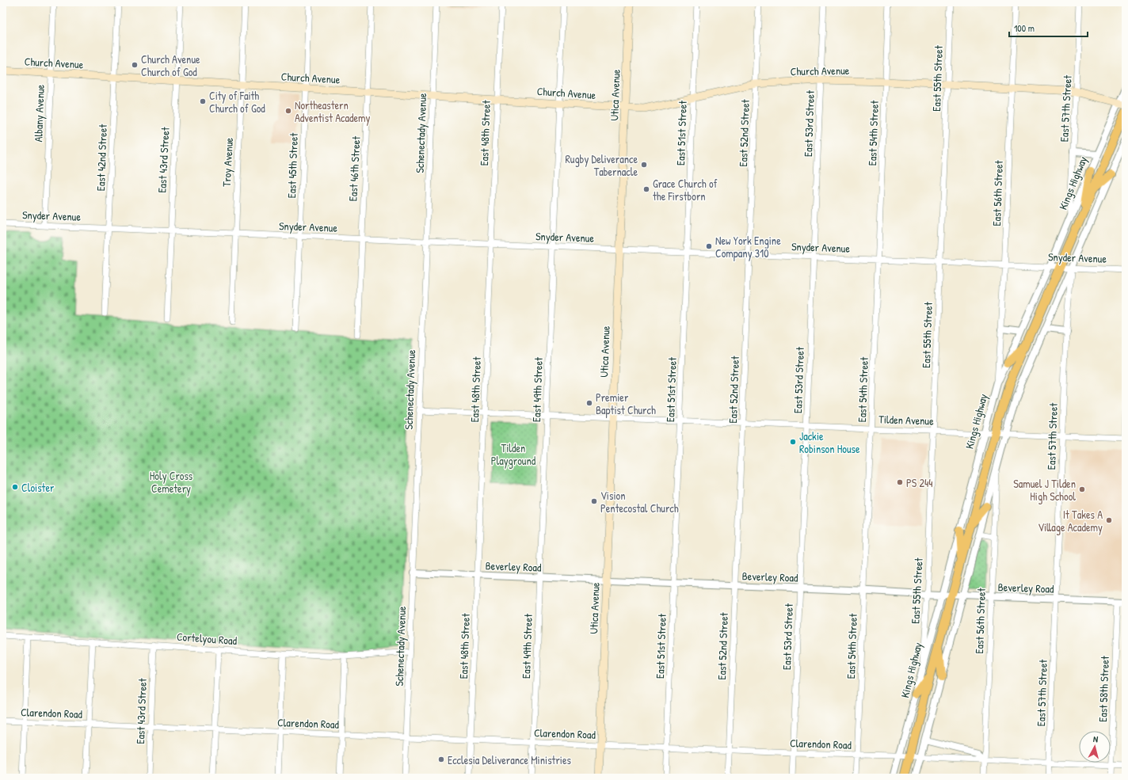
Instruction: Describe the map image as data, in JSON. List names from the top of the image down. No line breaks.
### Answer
{"streets":{"main road":["Church Avenue","Utica Avenue","Kings Highway"],"street":["East 55th Street","East 57th Street","Albany Avenue","East 53rd Street","Schenectady Avenue","East 48th Street","East 51st Street","East 52nd Street","East 54th Street","East 42nd Street","East 43rd Street","Troy Avenue","East 45th Street","East 46th Street","East 56th Street","Snyder Avenue","East 49th Street","Tilden Avenue","Beverley Road","Cortelyou Road","East 58th Street","Clarendon Road"]},"crossings":[["Church Avenue","East 55th Street"],["Church Avenue","Utica Avenue"],["Church Avenue","East 57th Street"],["Church Avenue","Albany Avenue"],["Church Avenue","East 53rd Street"],["Church Avenue","Schenectady Avenue"],["Church Avenue","East 48th Street"],["Church Avenue","East 51st Street"],["Church Avenue","East 52nd Street"],["Church Avenue","East 54th Street"],["Church Avenue","East 42nd Street"],["Church Avenue","East 43rd Street"],["Church Avenue","Troy Avenue"],["Church Avenue","East 45th Street"],["Church Avenue","East 46th Street"],["Church Avenue","Kings Highway"],["Church Avenue","East 56th Street"],["Church Avenue","East 49th Street"],["East 55th Street","Kings Highway"],["East 55th Street","Snyder Avenue"],["East 55th Street","Tilden Avenue"],["East 55th Street","Beverley Road"],["Utica Avenue","Snyder Avenue"],["Utica Avenue","Tilden Avenue"],["Utica Avenue","Beverley Road"],["Utica Avenue","Clarendon Road"],["East 57th Street","Kings Highway"],["East 57th Street","Snyder Avenue"],["East 57th Street","Tilden Avenue"],["East 57th Street","Beverley Road"],["East 57th Street","Clarendon Road"],["Albany Avenue","Snyder Avenue"],["East 53rd Street","Snyder Avenue"],["East 53rd Street","Tilden Avenue"],["East 53rd Street","Beverley Road"],["East 53rd Street","Clarendon Road"],["Schenectady Avenue","Snyder Avenue"],["Schenectady Avenue","Tilden Avenue"],["Schenectady Avenue","Beverley Road"],["Schenectady Avenue","Cortelyou Road"],["Schenectady Avenue","Clarendon Road"],["East 48th Street","Snyder Avenue"],["East 48th Street","Tilden Avenue"],["East 48th Street","Beverley Road"],["East 48th Street","Clarendon Road"],["East 51st Street","Snyder Avenue"],["East 51st Street","Tilden Avenue"],["East 51st Street","Beverley Road"],["East 51st Street","Clarendon Road"],["East 52nd Street","Snyder Avenue"],["East 52nd Street","Tilden Avenue"],["East 52nd Street","Beverley Road"],["East 52nd Street","Clarendon Road"],["East 54th Street","Snyder Avenue"],["East 54th Street","Tilden Avenue"],["East 54th Street","Beverley Road"],["East 54th Street","Clarendon Road"],["East 42nd Street","Snyder Avenue"],["East 43rd Street","Snyder Avenue"],["East 43rd Street","Cortelyou Road"],["East 43rd Street","Clarendon Road"],["Troy Avenue","Snyder Avenue"],["East 45th Street","Snyder Avenue"],["East 46th Street","Snyder Avenue"],["Kings Highway","East 56th Street"],["Kings Highway","Snyder Avenue"],["Kings Highway","Tilden Avenue"],["Kings Highway","Beverley Road"],["Kings Highway","Clarendon Road"],["East 56th Street","Snyder Avenue"],["East 56th Street","Beverley Road"],["East 56th Street","Clarendon Road"],["Snyder Avenue","East 49th Street"],["East 49th Street","Tilden Avenue"],["East 49th Street","Beverley Road"],["East 49th Street","Clarendon Road"],["Beverley Road","East 58th Street"],["East 58th Street","Clarendon Road"]],"parks":["Tilden Playground","Holy Cross Cemetery"],"places":["Church Avenue Church of God","City of Faith Church of God","Northeastern Adventist Academy","Rugby Deliverance Tabernacle","Grace Church of the Firstborn","New York Engine Company 310","Premier Baptist Church","Jackie Robinson House","PS 244","Cloister","Samuel J Tilden High School","Vision Pentecostal Church","It Takes A Village Academy","Ecclesia Deliverance Ministries"],"scale_bar":"100 m","north":"top"}
